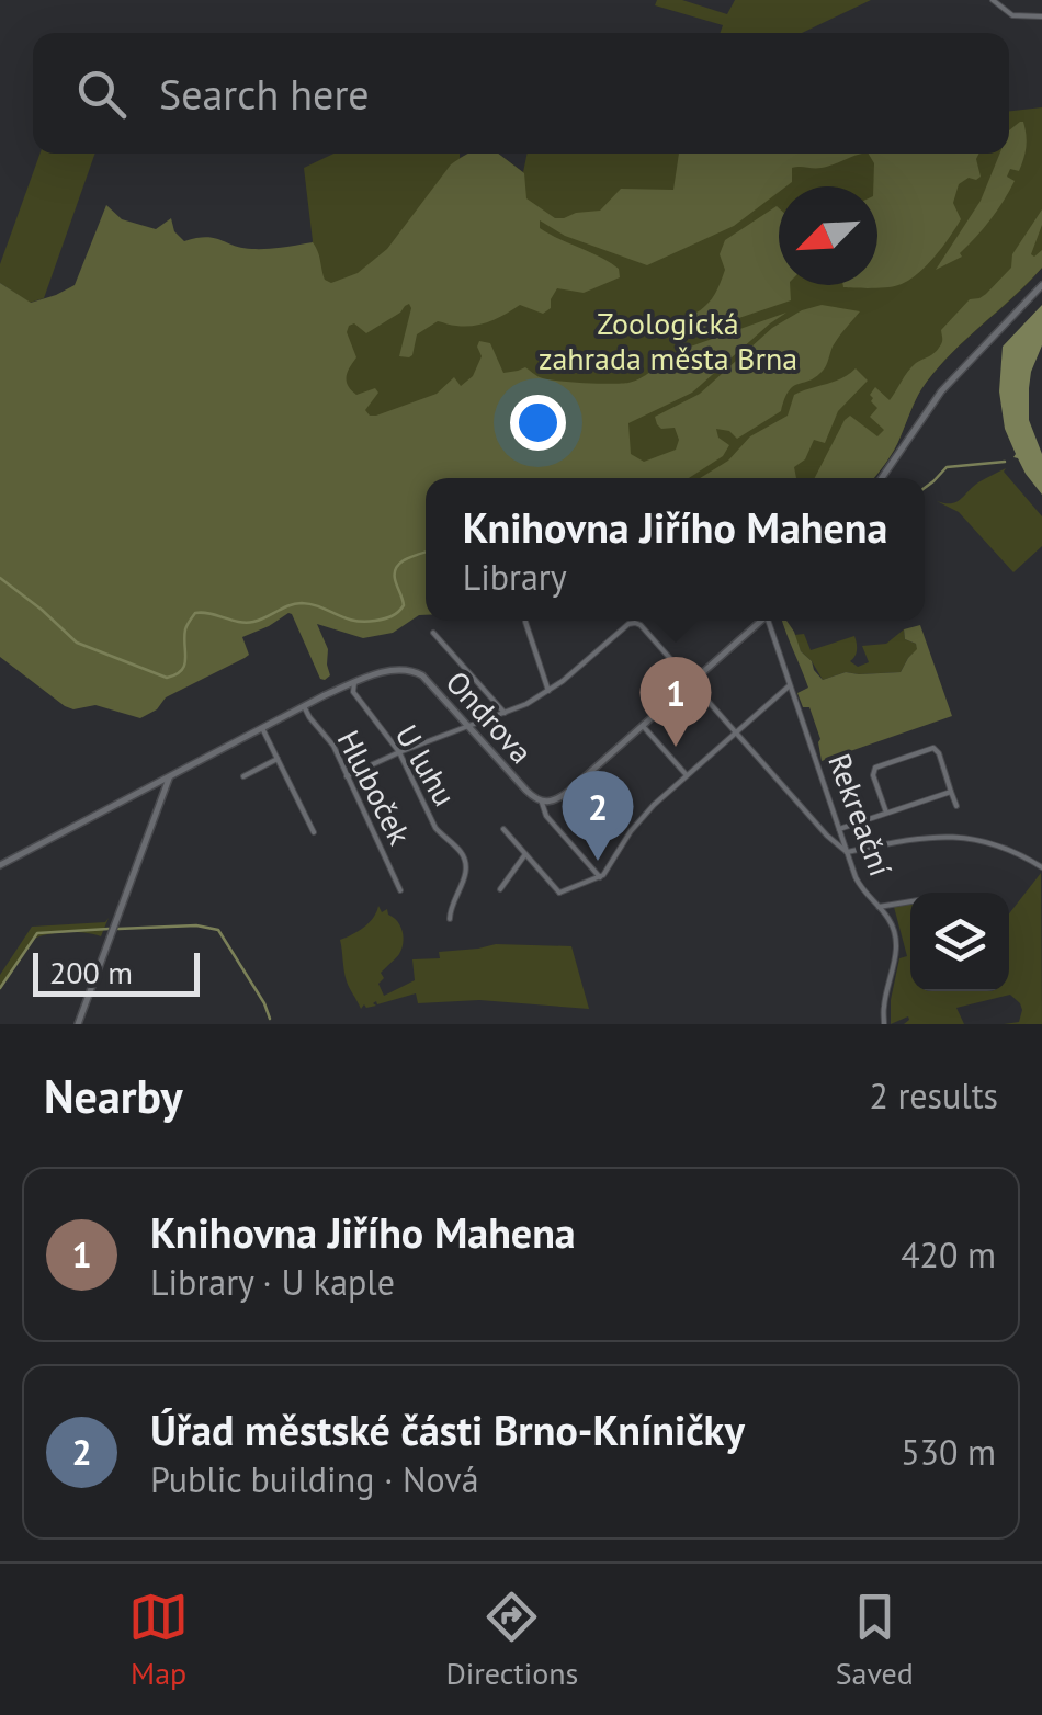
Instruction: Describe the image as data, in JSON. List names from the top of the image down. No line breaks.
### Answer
{"streets":{"street":["Ondrova","U luhu","Hluboček","Rekreační"]},"crossings":[["Ondrova","U luhu"],["Ondrova","Hluboček"]],"parks":["Zoologická zahrada města Brna"],"scale_bar":"200 m","north":"bottom left","page":{"search":"Search here","popup":["Knihovna Jiřího Mahena","Library"],"pins":["1","2"],"scale":"200 m","heading":["Nearby","2 results"],"list":[{"mark":"1","name":"Knihovna Jiřího Mahena","note":"Library · U kaple","value":"420 m"},{"mark":"2","name":"Úřad městské části Brno-Kníničky","note":"Public building · Nová","value":"530 m"}],"nav":["Map","Directions","Saved"]}}
